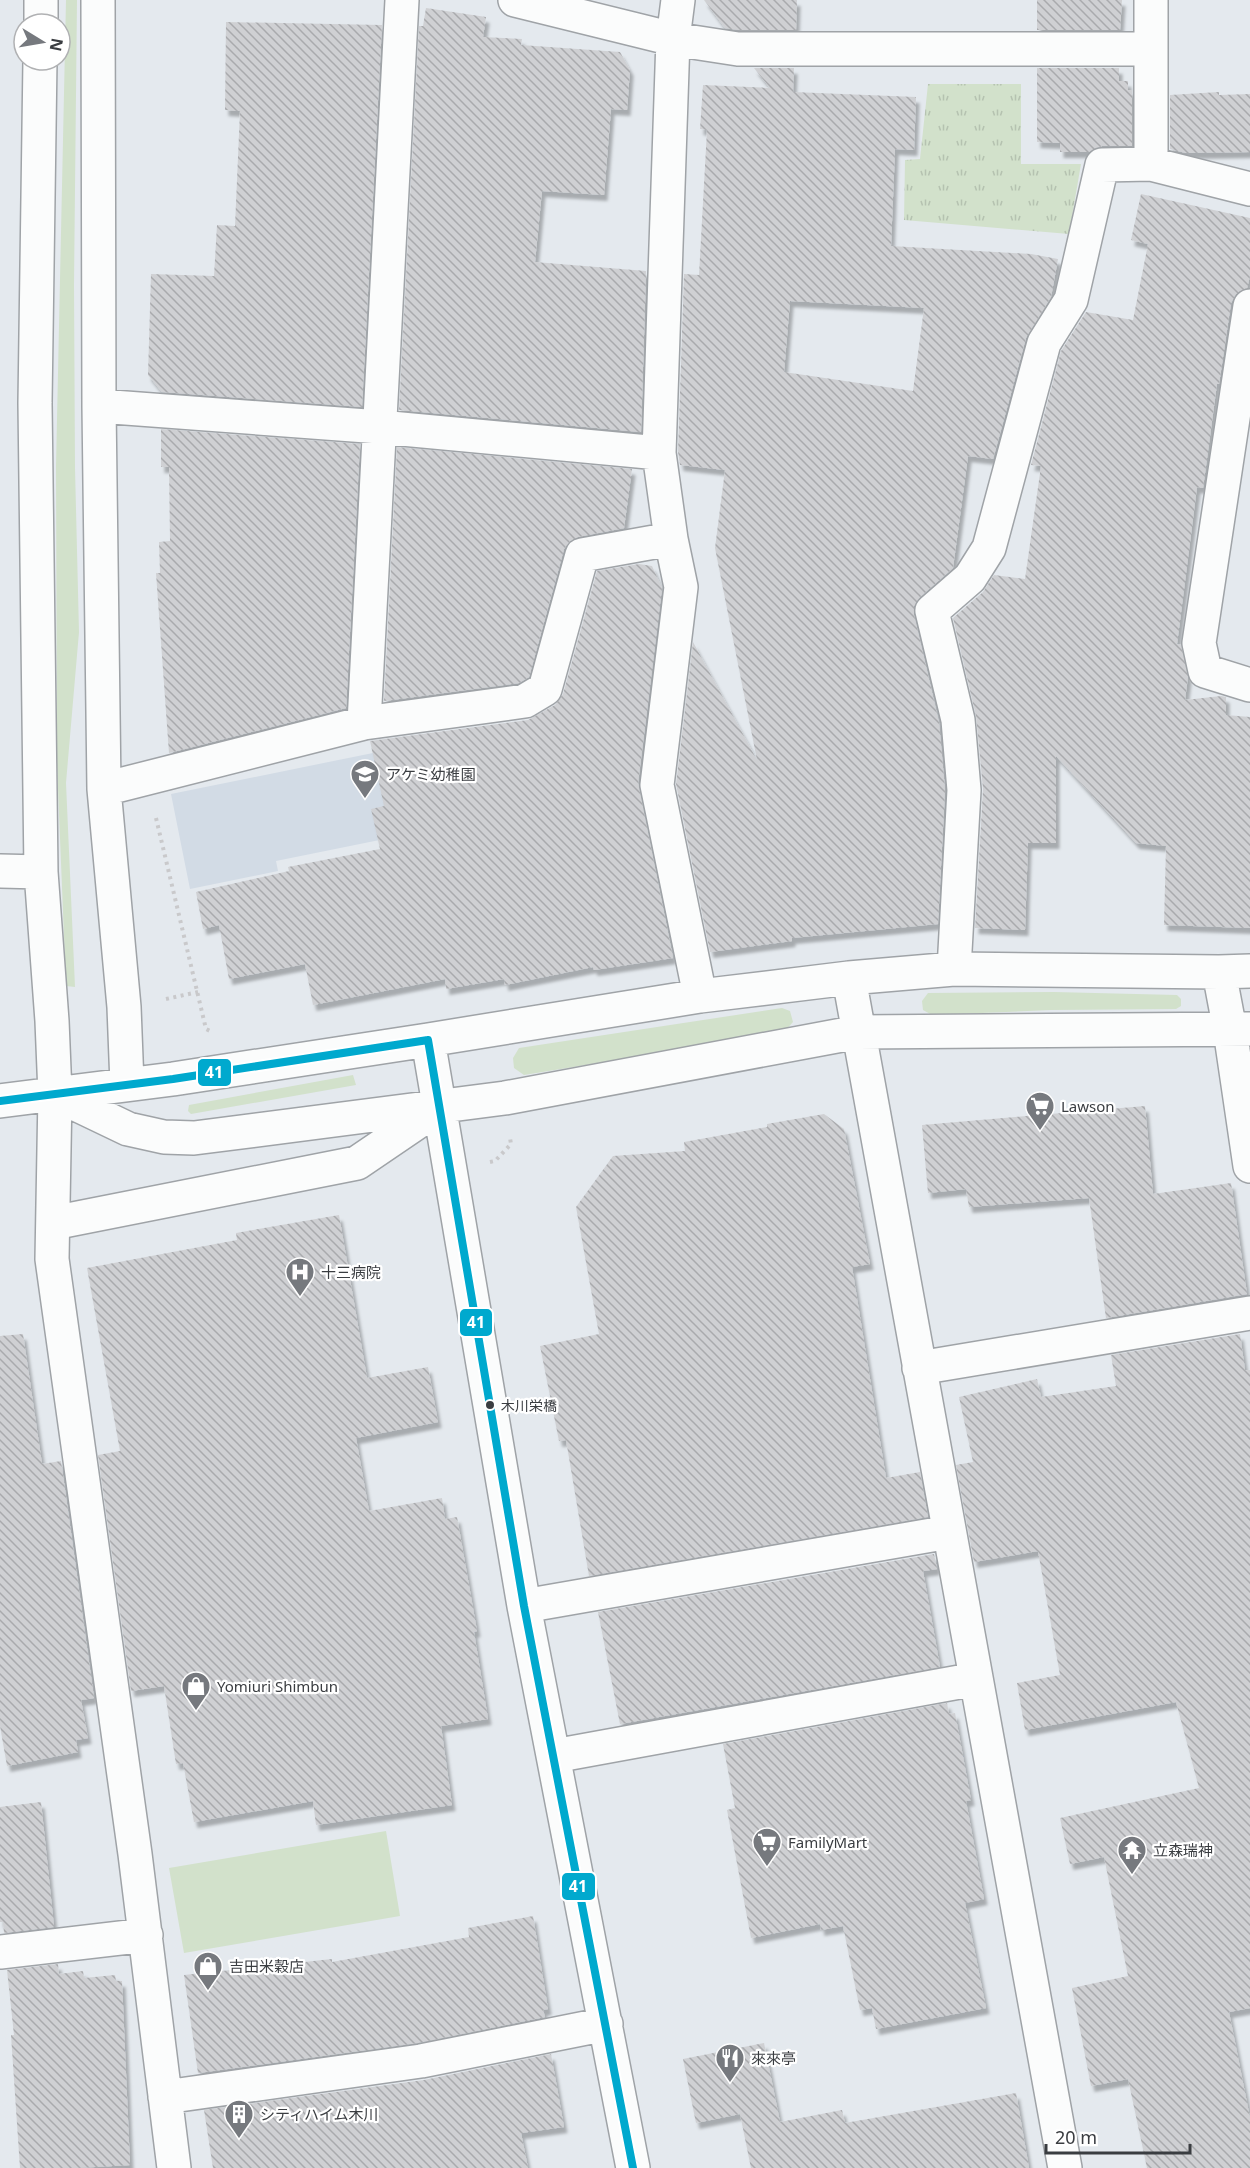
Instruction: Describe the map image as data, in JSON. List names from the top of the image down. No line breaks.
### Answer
{"places":{"school or university":["アケミ幼稚園"],"supermarket":["Lawson","FamilyMart"],"hospital":["十三病院"],"other":["木川栄橋"],"shop":["Yomiuri Shimbun","吉田米穀店"],"temple":["立森瑞神"],"restaurant":["來來亭"],"building":["シティハイム木川"]},"lines":["transit line 41"],"scale_bar":"20 m","north":"right"}
